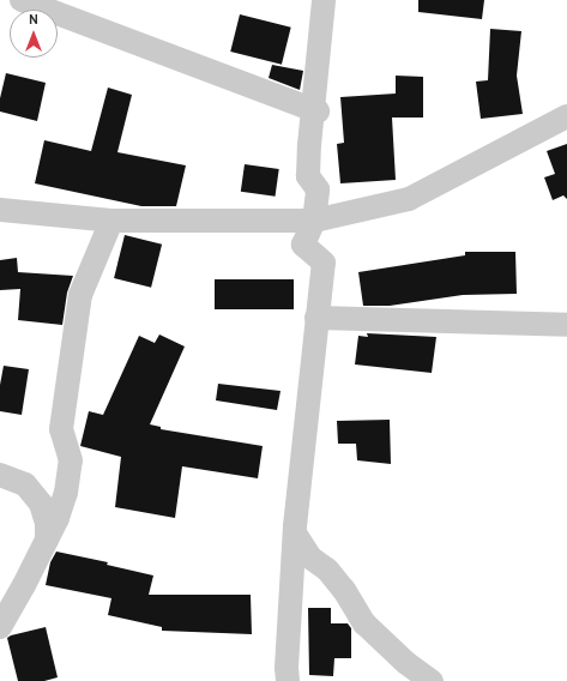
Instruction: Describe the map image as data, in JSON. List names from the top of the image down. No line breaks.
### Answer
{"north":"top"}
